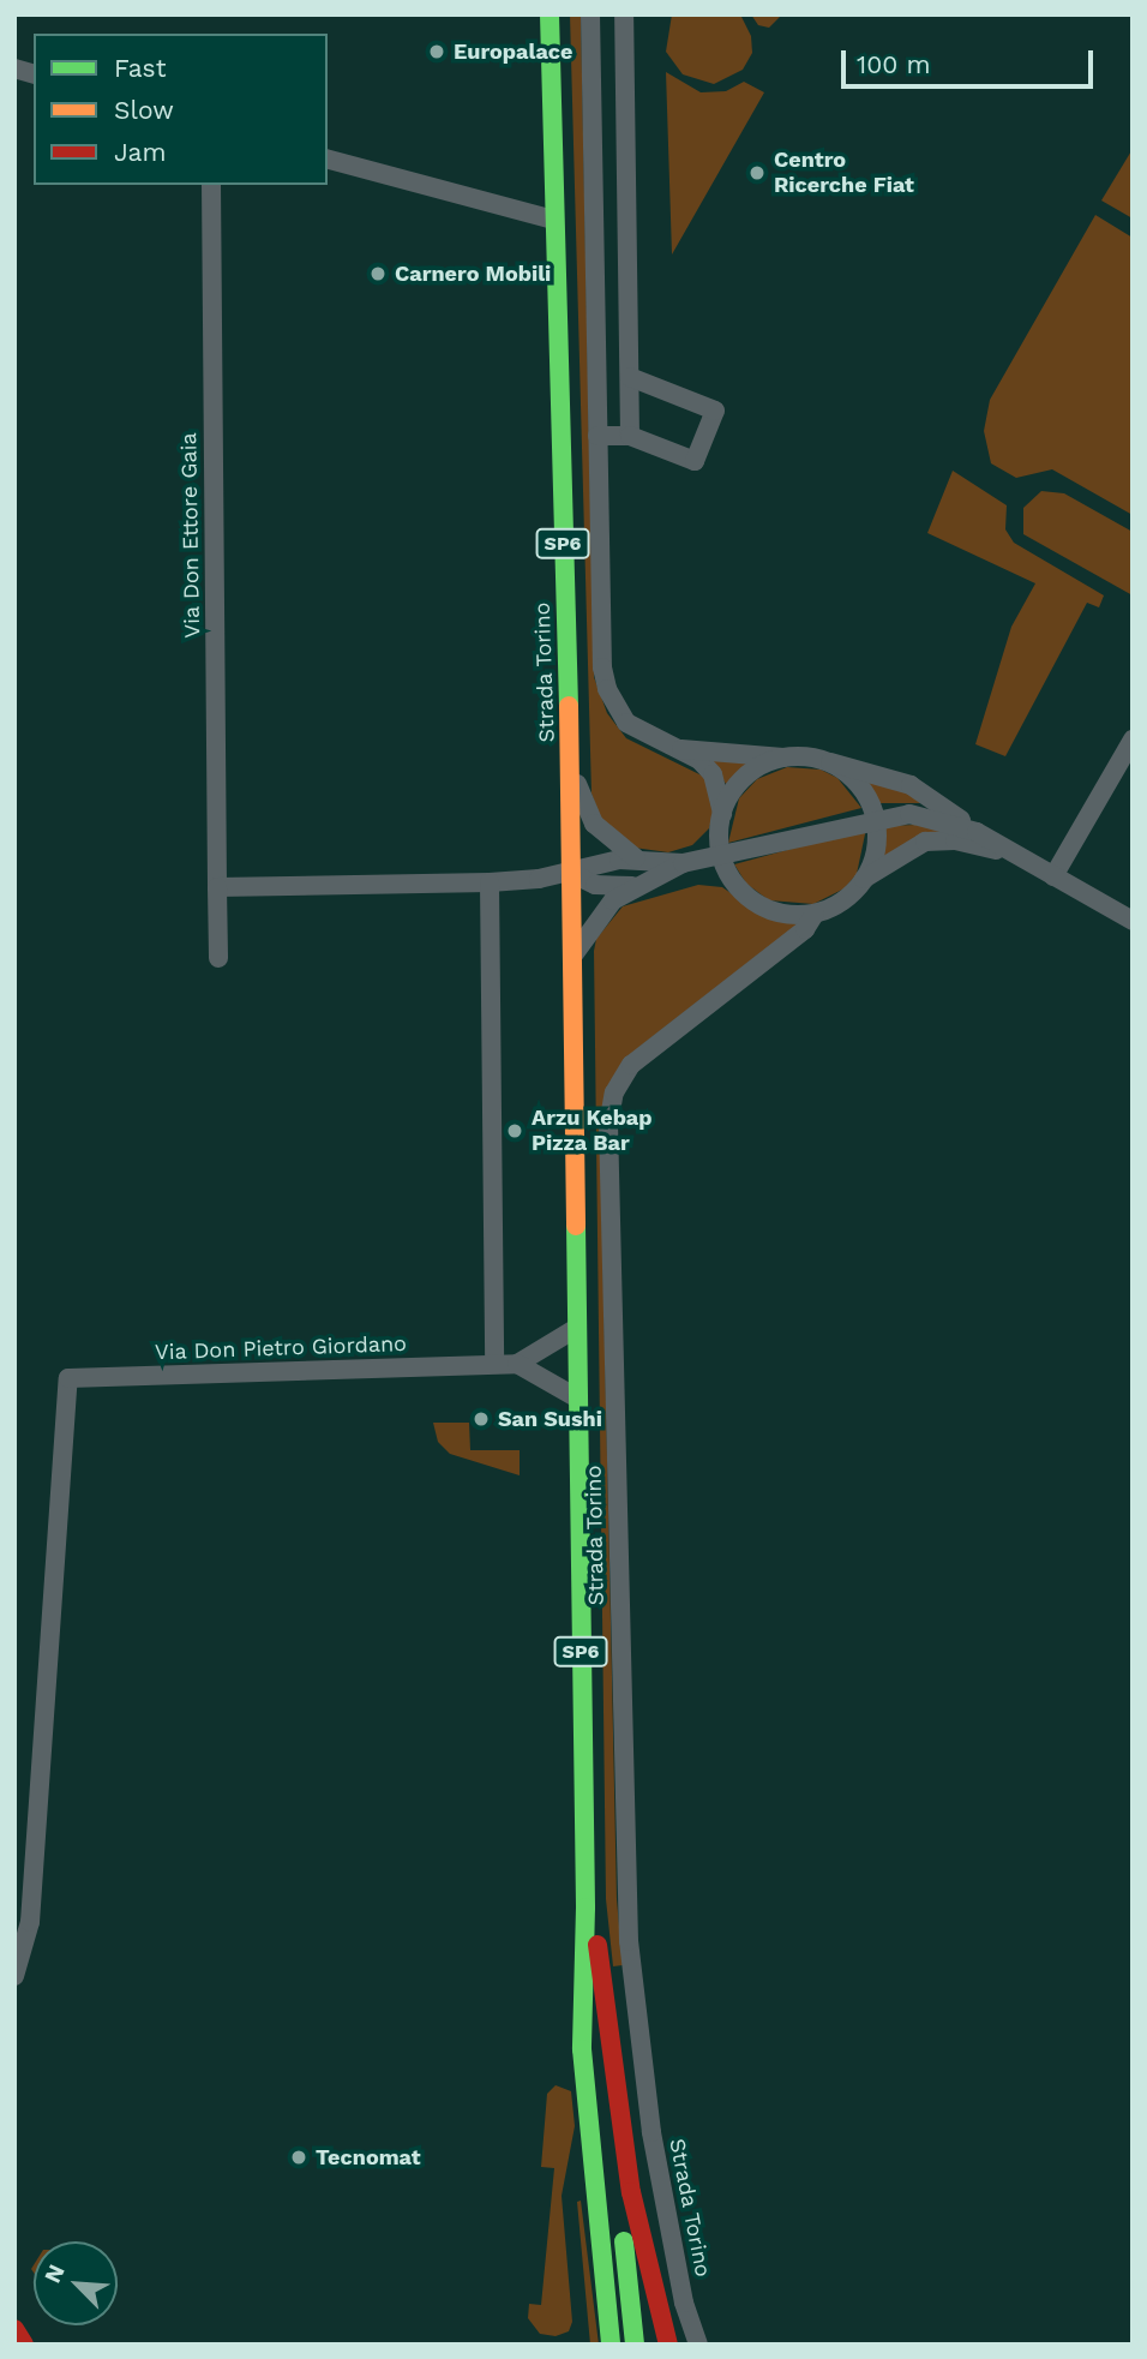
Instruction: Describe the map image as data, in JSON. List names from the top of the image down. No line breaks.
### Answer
{"streets":{"main road":["SP6","Strada Torino"],"street":["Via Don Ettore Gaia","Via Don Pietro Giordano"]},"crossings":[["SP6","Strada Torino"]],"places":["Europalace","Centro Ricerche Fiat","Carnero Mobili","Arzu Kebap Pizza Bar","San Sushi","Tecnomat"],"legend":["Fast","Slow","Jam"],"scale_bar":"100 m","north":"top left"}
